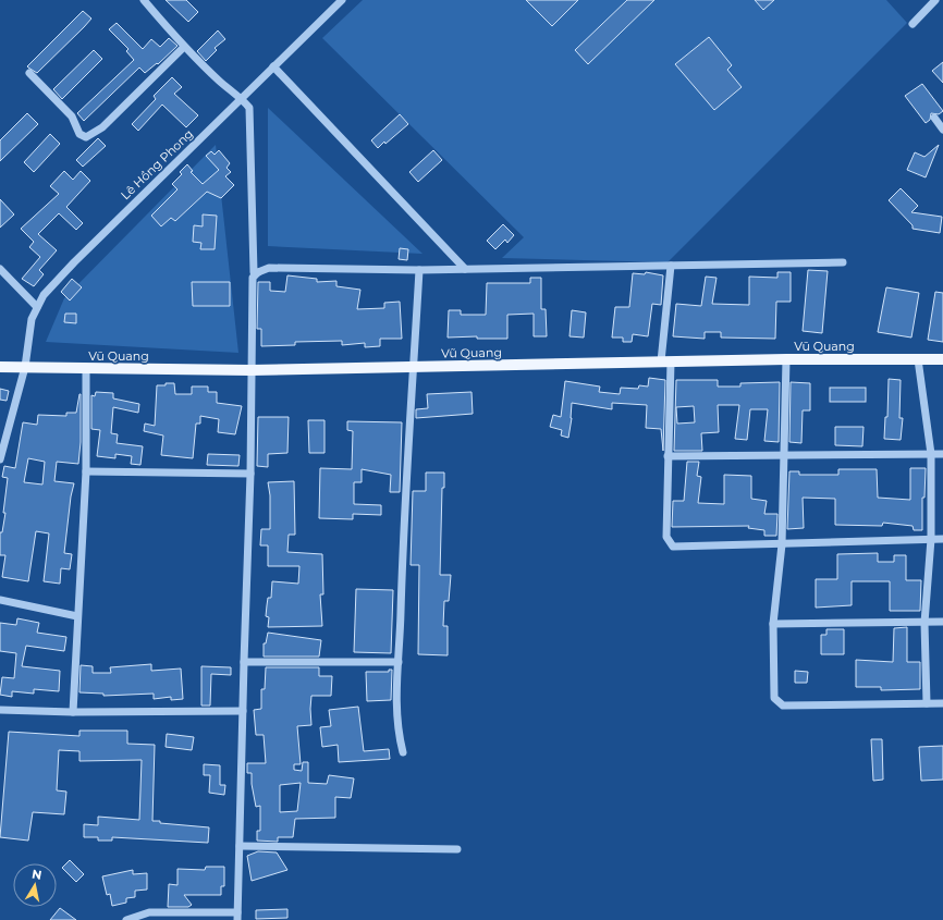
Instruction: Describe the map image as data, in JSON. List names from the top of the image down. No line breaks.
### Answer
{"streets":{"main road":["Vũ Quang"],"street":["Lê Hồng Phong"]},"crossings":[["Lê Hồng Phong","Vũ Quang"]],"north":"top"}
